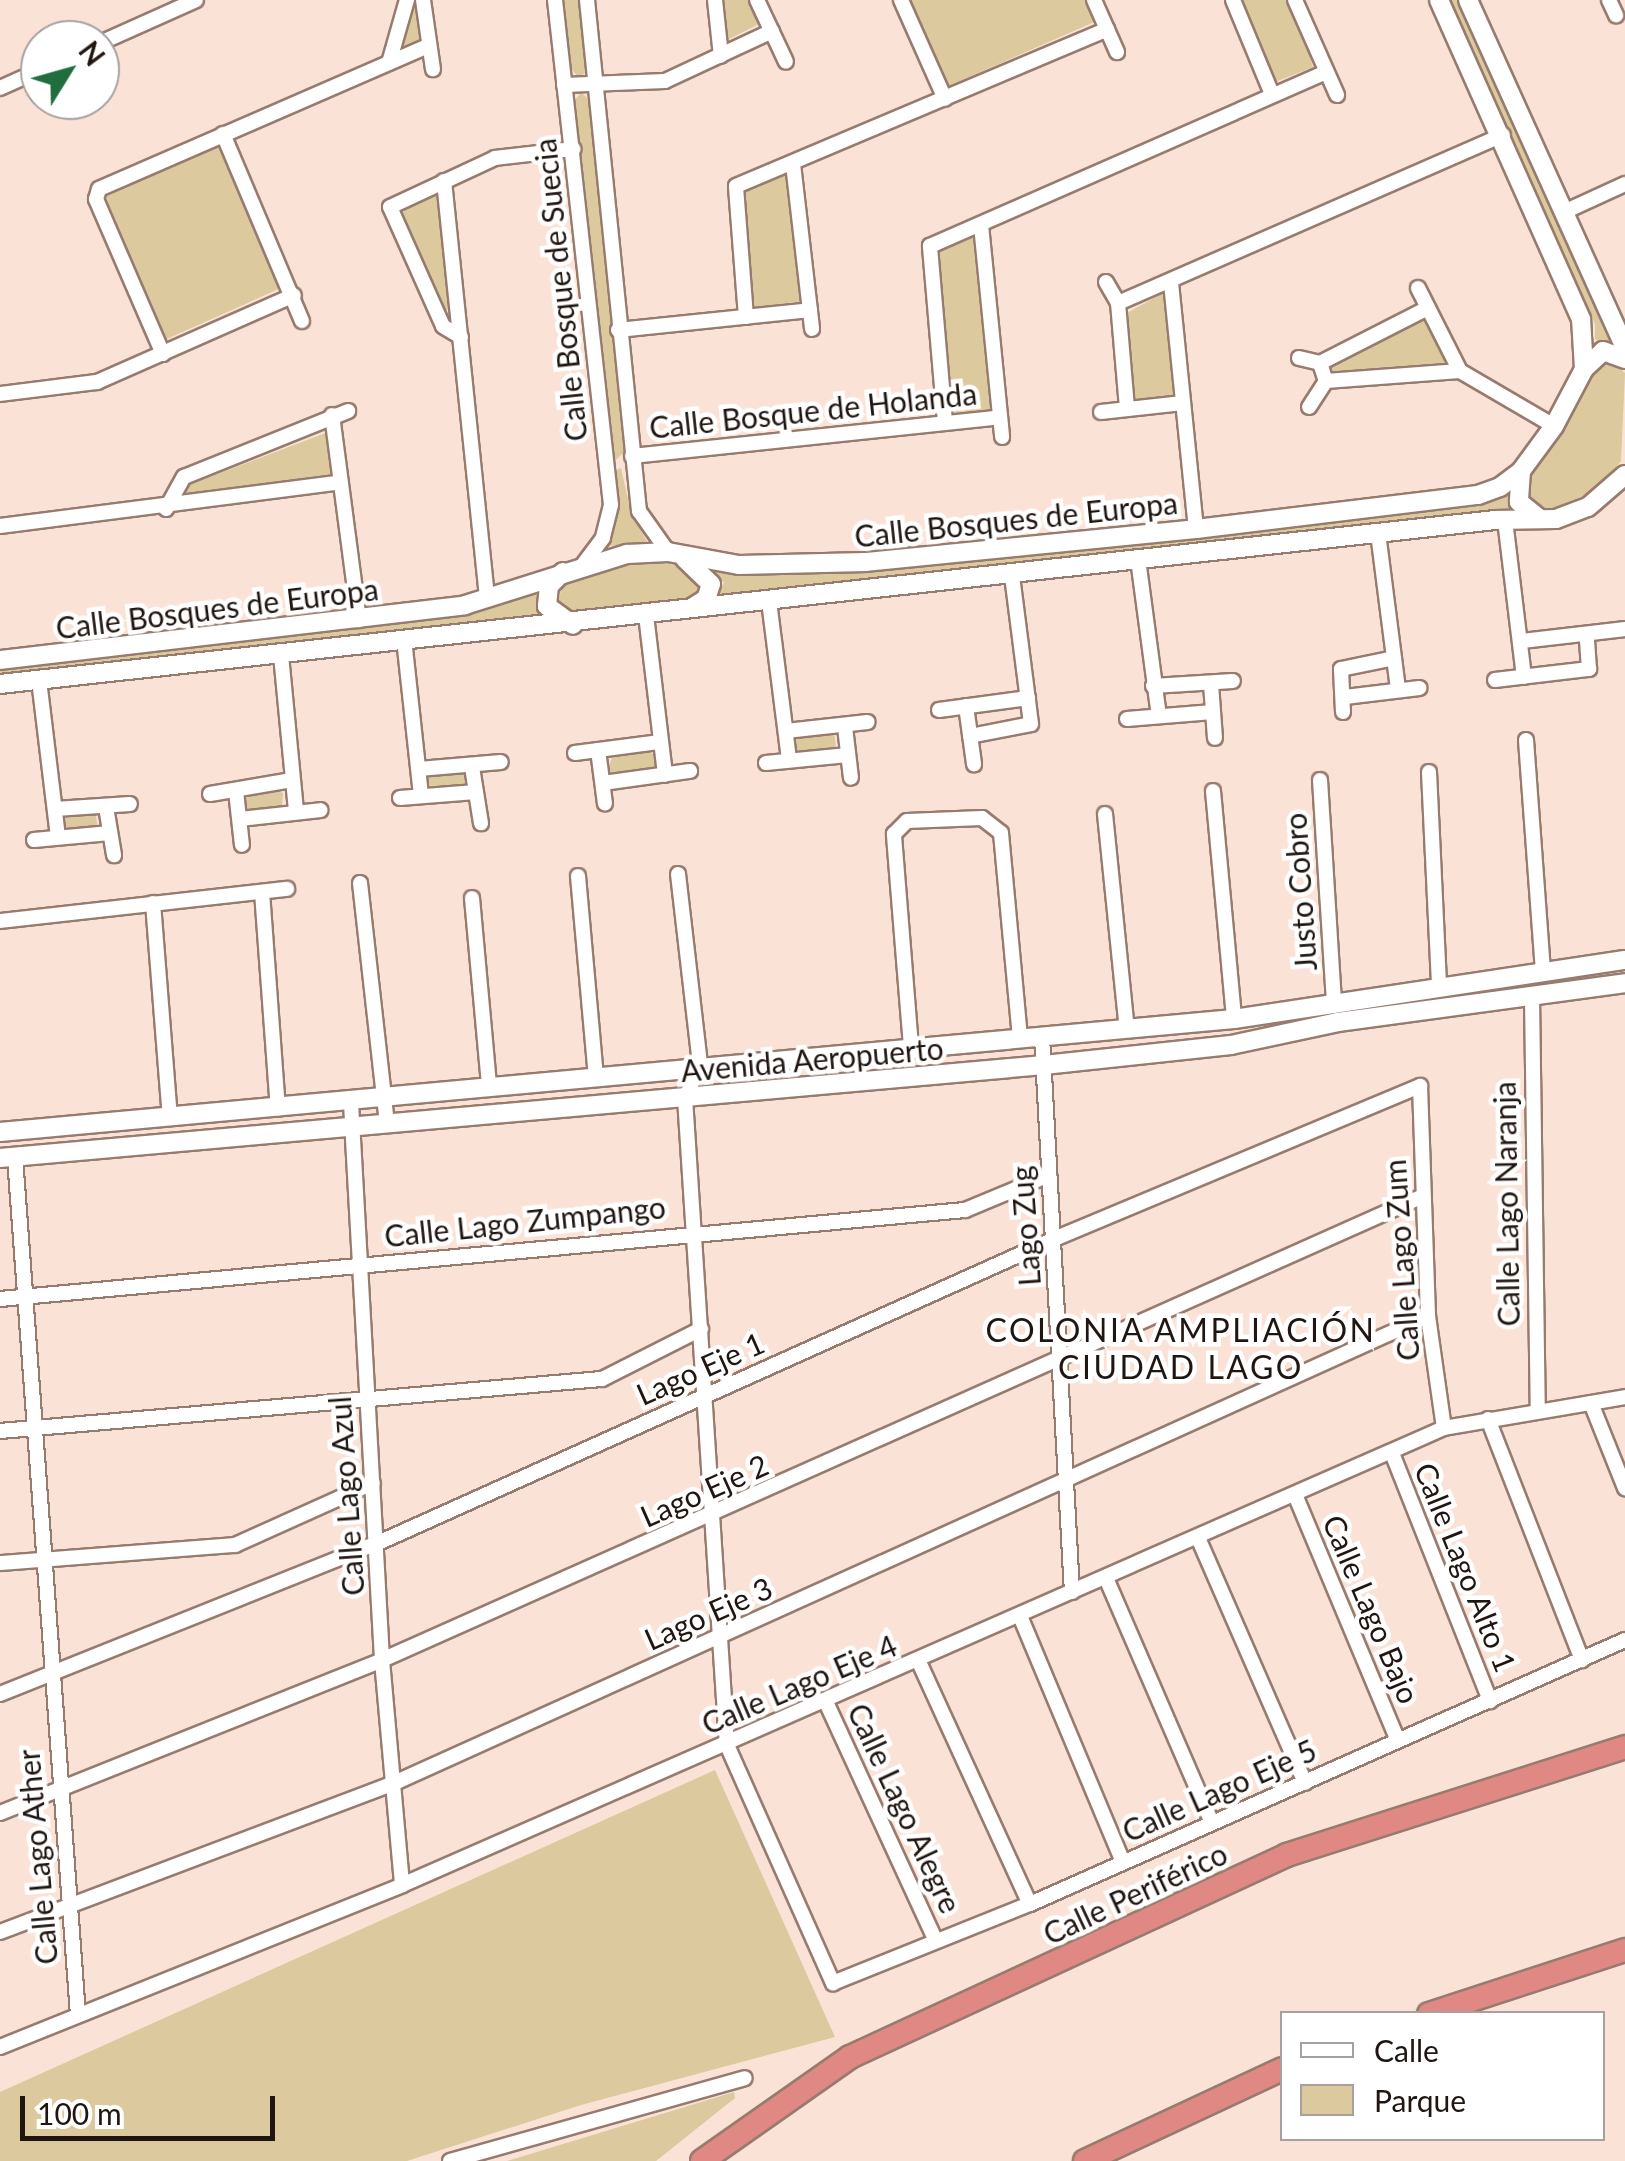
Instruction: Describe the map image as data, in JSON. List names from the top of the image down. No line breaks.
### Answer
{"streets":{"highway":["Calle Periférico"],"street":["Calle Bosque de Suecia","Calle Bosque de Holanda","Calle Bosques de Europa","Justo Cobro","Avenida Aeropuerto","Calle Lago Naranja","Calle Lago Zumpango","Lago Zug","Calle Lago Zum","Lago Eje 1","Lago Eje 2","Calle Lago Azul","Calle Lago Alto 1","Calle Lago Bajo","Lago Eje 3","Calle Lago Eje 4","Calle Lago Eje 5","Calle Lago Alegre","Calle Lago Ather"]},"crossings":[["Calle Bosque de Suecia","Calle Bosque de Holanda"],["Calle Bosque de Suecia","Calle Bosques de Europa"],["Justo Cobro","Avenida Aeropuerto"],["Avenida Aeropuerto","Calle Lago Naranja"],["Avenida Aeropuerto","Lago Zug"],["Avenida Aeropuerto","Calle Lago Azul"],["Avenida Aeropuerto","Calle Lago Ather"],["Calle Lago Naranja","Calle Lago Eje 4"],["Calle Lago Zumpango","Lago Zug"],["Calle Lago Zumpango","Calle Lago Azul"],["Calle Lago Zumpango","Calle Lago Ather"],["Lago Zug","Lago Eje 1"],["Lago Zug","Lago Eje 2"],["Lago Zug","Lago Eje 3"],["Lago Zug","Calle Lago Eje 4"],["Calle Lago Zum","Lago Eje 1"],["Calle Lago Zum","Lago Eje 2"],["Calle Lago Zum","Lago Eje 3"],["Calle Lago Zum","Calle Lago Eje 4"],["Lago Eje 1","Calle Lago Azul"],["Lago Eje 1","Calle Lago Ather"],["Lago Eje 2","Calle Lago Azul"],["Lago Eje 2","Calle Lago Ather"],["Calle Lago Azul","Lago Eje 3"],["Calle Lago Azul","Calle Lago Eje 4"],["Calle Lago Alto 1","Calle Lago Eje 4"],["Calle Lago Alto 1","Calle Lago Eje 5"],["Calle Lago Bajo","Calle Lago Eje 4"],["Calle Lago Bajo","Calle Lago Eje 5"],["Lago Eje 3","Calle Lago Ather"],["Calle Lago Eje 4","Calle Lago Eje 5"],["Calle Lago Eje 4","Calle Lago Alegre"],["Calle Lago Eje 4","Calle Lago Ather"],["Calle Lago Eje 5","Calle Lago Alegre"]],"districts":["COLONIA AMPLIACIÓN CIUDAD LAGO"],"legend":["Calle","Parque"],"scale_bar":"100 m","north":"top right"}
